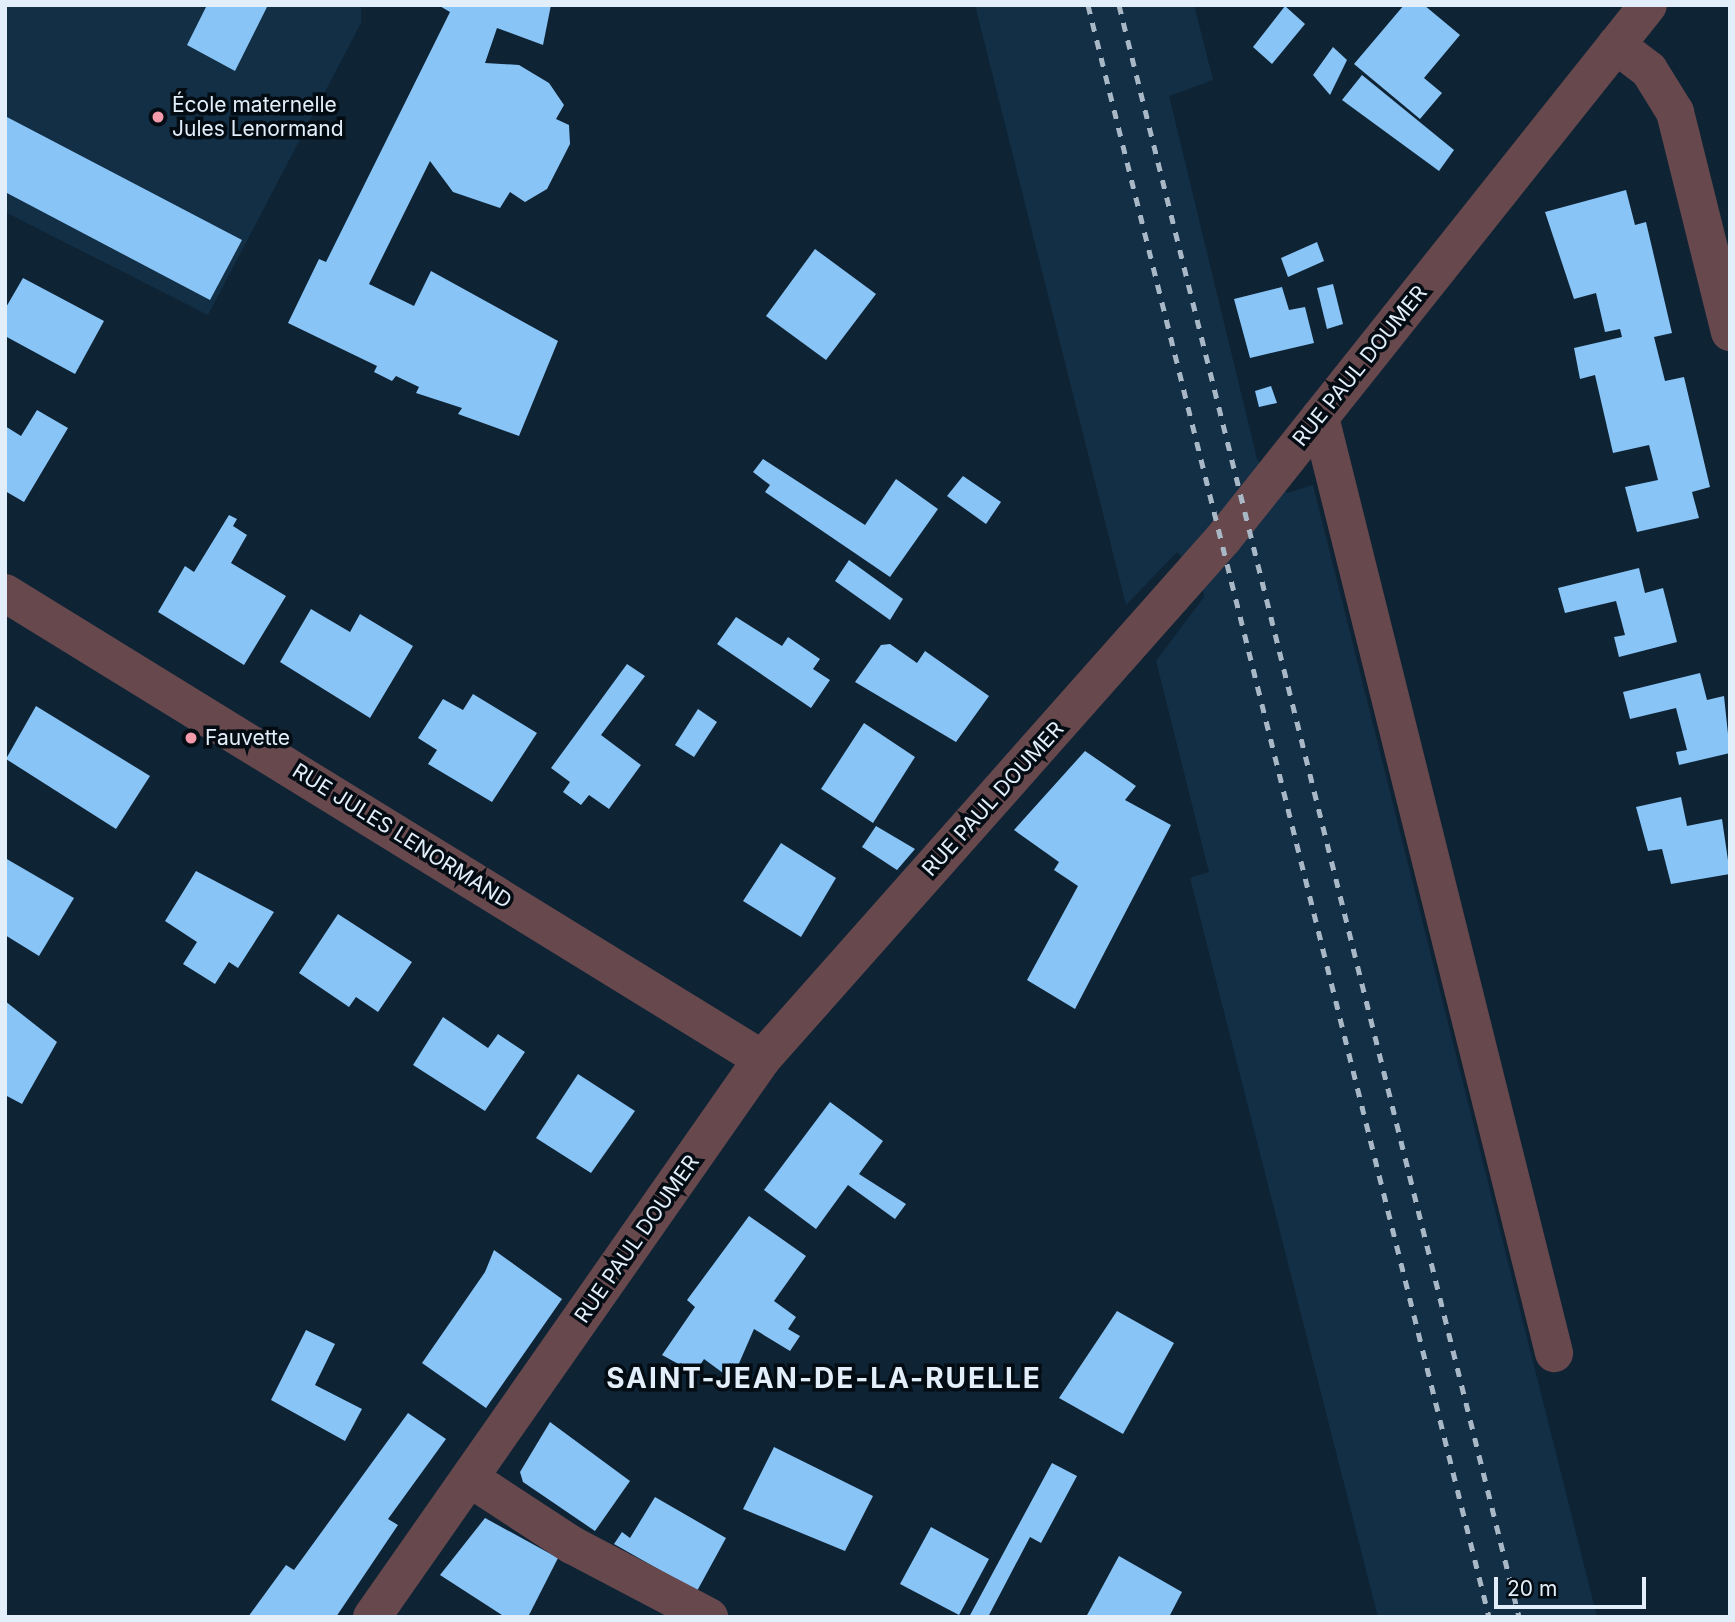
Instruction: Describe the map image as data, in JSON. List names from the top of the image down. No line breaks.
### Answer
{"streets":{"street":["RUE PAUL DOUMER","RUE JULES LENORMAND"]},"crossings":[["RUE PAUL DOUMER","RUE JULES LENORMAND"]],"districts":["SAINT-JEAN-DE-LA-RUELLE"],"places":["École maternelle Jules Lenormand","Fauvette"],"scale_bar":"20 m"}
